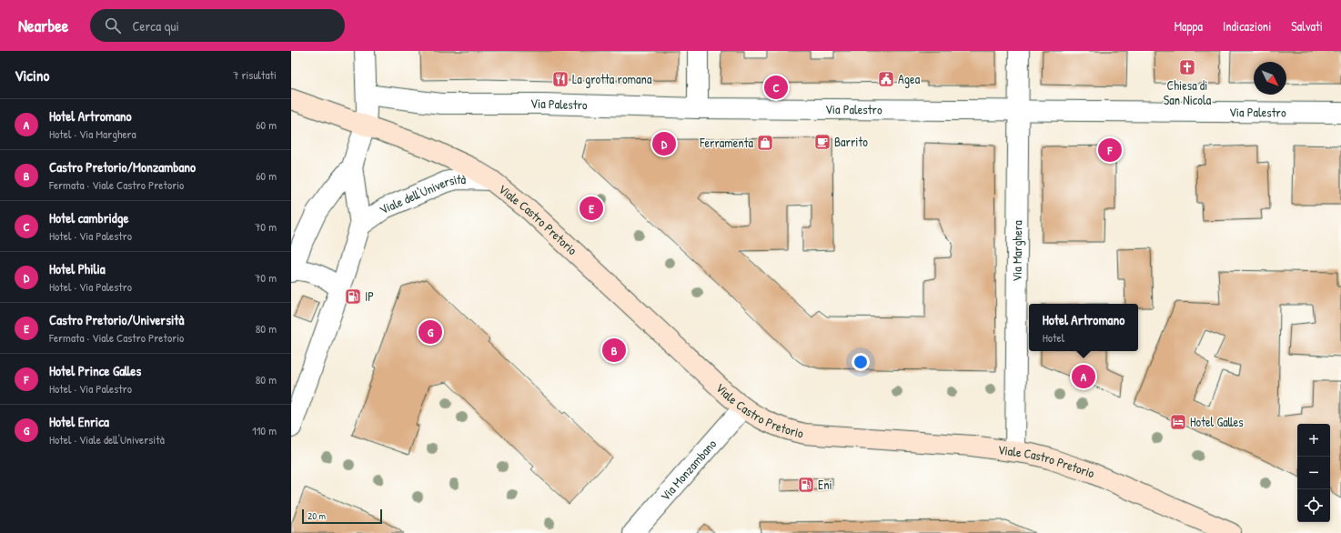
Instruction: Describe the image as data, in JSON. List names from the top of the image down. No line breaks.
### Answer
{"streets":{"main road":["Viale Castro Pretorio"],"street":["Via Palestro","Viale dell'Università","Via Marghera","Via Monzambano"]},"crossings":[["Via Palestro","Via Marghera"],["Viale dell'Università","Viale Castro Pretorio"],["Viale Castro Pretorio","Via Marghera"],["Viale Castro Pretorio","Via Monzambano"]],"places":{"church":["Chiesa di San Nicola"],"restaurant":["La grotta romana"],"public building":["Agea"],"cafe":["Barrito"],"shop":["Ferramenta"],"fuel station":["IP","Eni"],"hotel":["Hotel Galles"]},"scale_bar":"20 m","north":"bottom right","page":{"header":"Nearbee","search":"Cerca qui","nav":["Mappa","Indicazioni","Salvati"],"heading":["Vicino","7 risultati"],"pins":["C","D","F","E","G","B","A"],"list":[{"mark":"A","name":"Hotel Artromano","note":"Hotel · Via Marghera","value":"60 m"},{"mark":"B","name":"Castro Pretorio/Monzambano","note":"Fermata · Viale Castro Pretorio","value":"60 m"},{"mark":"C","name":"Hotel cambridge","note":"Hotel · Via Palestro","value":"70 m"},{"mark":"D","name":"Hotel Philia","note":"Hotel · Via Palestro","value":"70 m"},{"mark":"E","name":"Castro Pretorio/Università","note":"Fermata · Viale Castro Pretorio","value":"80 m"},{"mark":"F","name":"Hotel Prince Galles","note":"Hotel · Via Palestro","value":"80 m"},{"mark":"G","name":"Hotel Enrica","note":"Hotel · Viale dell'Università","value":"110 m"}],"popup":["Hotel Artromano","Hotel"],"map_buttons":["+","−"],"scale":"20 m"}}
